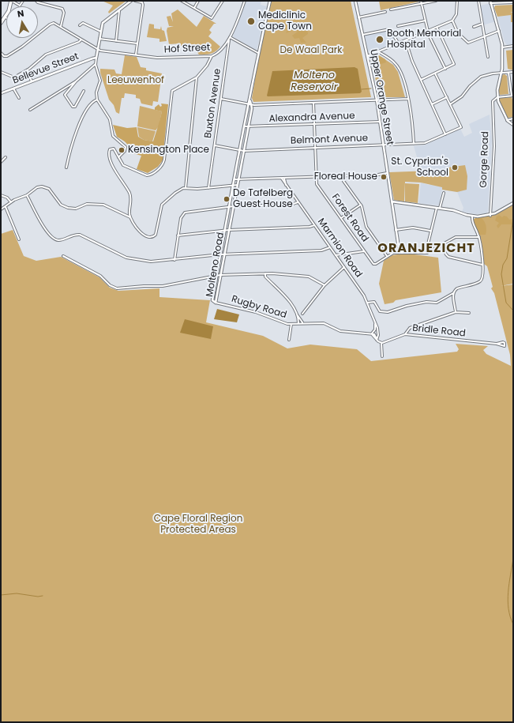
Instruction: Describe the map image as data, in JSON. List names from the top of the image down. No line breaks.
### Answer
{"streets":{"street":["Hof Street","Bellevue Street","Upper Orange Street","Buxton Avenue","Alexandra Avenue","Belmont Avenue","Gorge Road","Forest Road","Marmion Road","Molteno Road","Rugby Road","Bridle Road"]},"crossings":[["Hof Street","Buxton Avenue"],["Upper Orange Street","Alexandra Avenue"],["Upper Orange Street","Belmont Avenue"],["Buxton Avenue","Belmont Avenue"],["Alexandra Avenue","Forest Road"],["Alexandra Avenue","Molteno Road"],["Belmont Avenue","Forest Road"],["Belmont Avenue","Molteno Road"],["Molteno Road","Rugby Road"]],"districts":["ORANJEZICHT"],"water":["Molteno Reservoir"],"parks":["De Waal Park","Leeuwenhof","Cape Floral Region Protected Areas"],"places":["Mediclinic Cape Town","Booth Memorial Hospital","Kensington Place","St. Cyprian's School","Floreal House","De Tafelberg Guest House"],"north":"top"}
